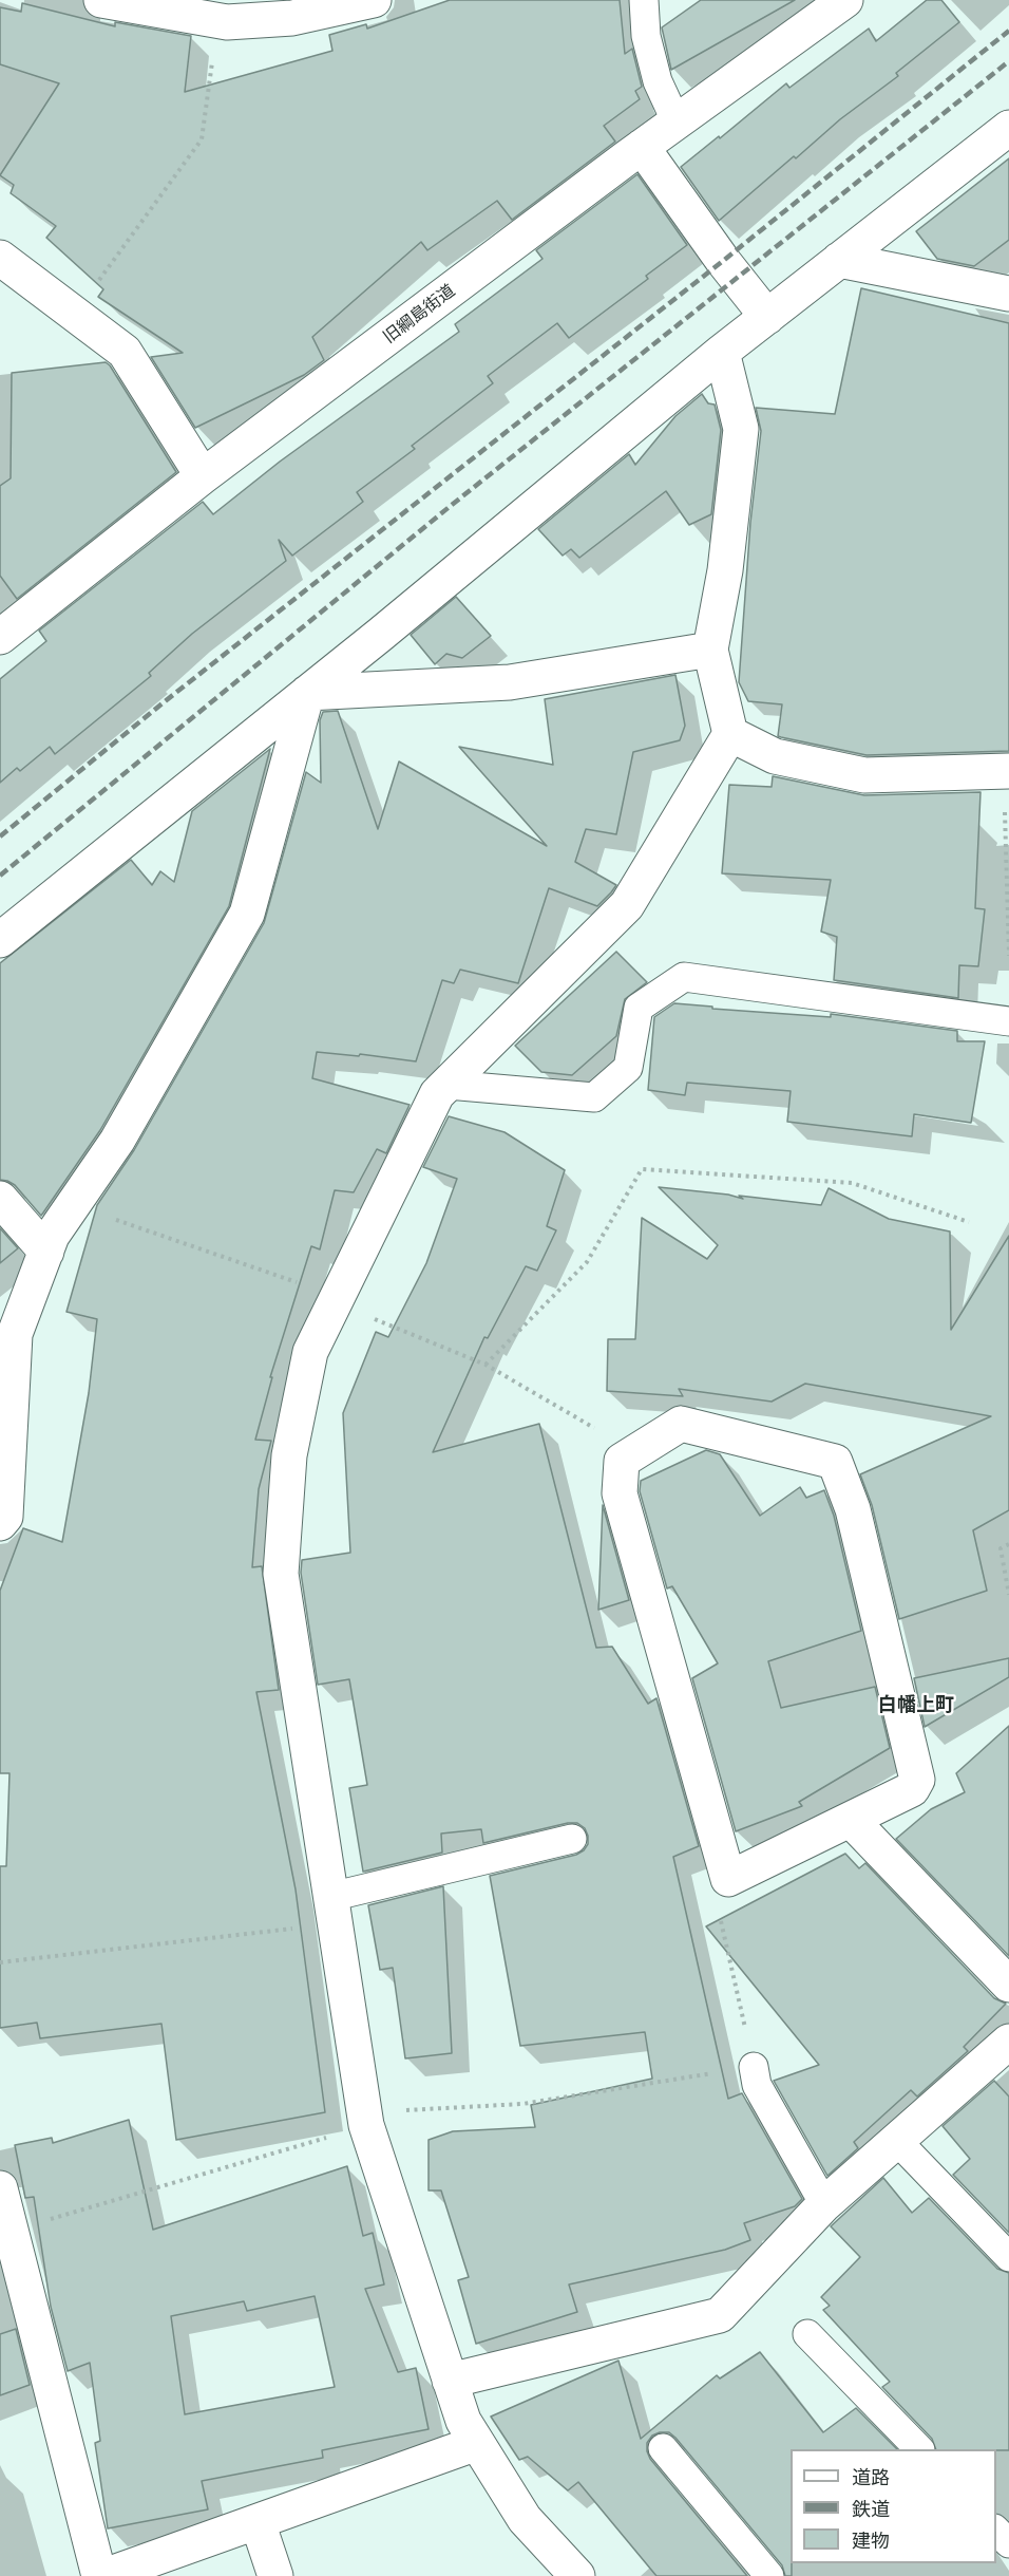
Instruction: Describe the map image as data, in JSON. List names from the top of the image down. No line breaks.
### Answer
{"streets":{"street":["旧綱島街道"]},"districts":["白幡上町"],"legend":["道路","鉄道","建物"]}
